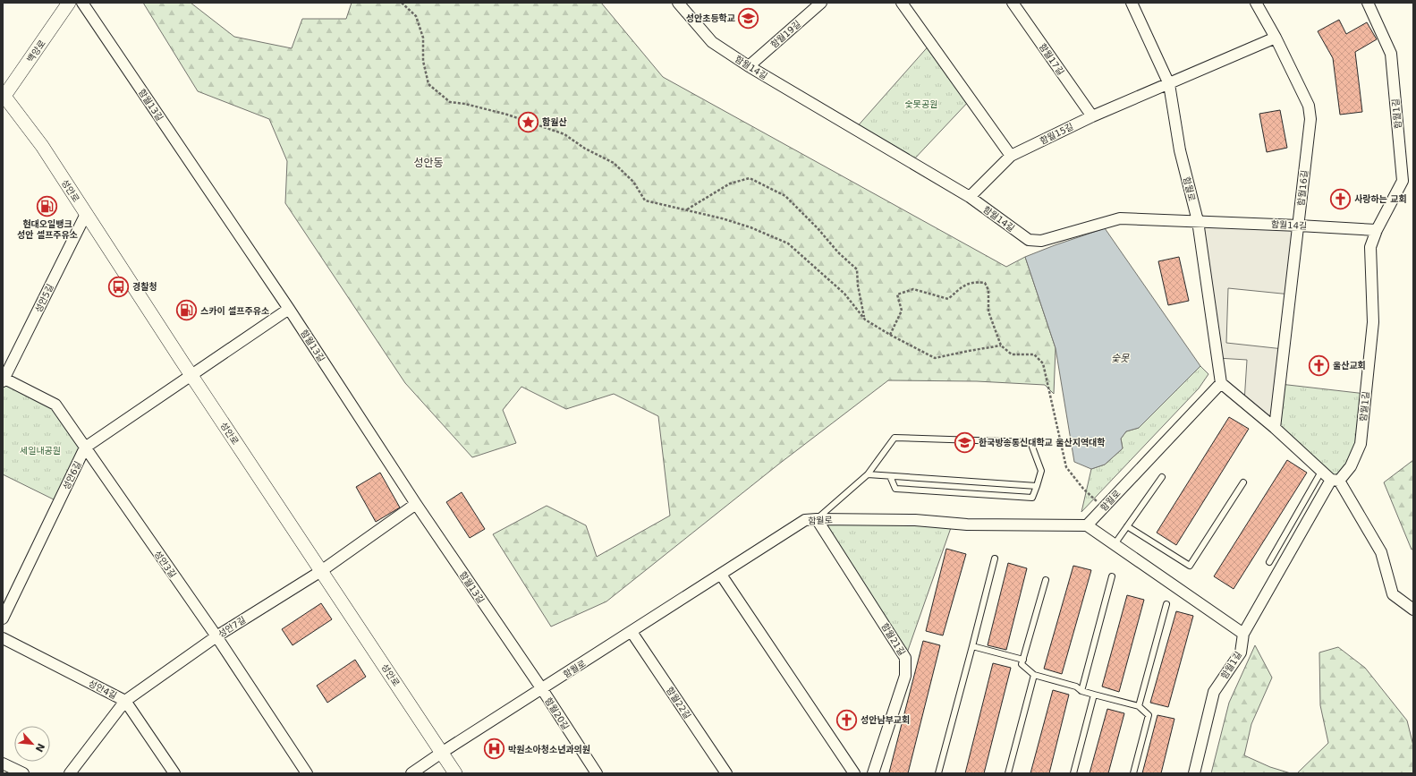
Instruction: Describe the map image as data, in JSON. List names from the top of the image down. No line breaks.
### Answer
{"streets":{"street":["함월19길","백양로","함월17길","함월14길","함월13길","함월1길","함월15길","함월16길","함월로","성안로","성안5길","성안6길","성안3길","성안7길","함월21길","성안4길","함월22길","함월20길"]},"crossings":[["함월19길","함월14길"],["백양로","성안로"],["함월17길","함월15길"],["함월14길","함월1길"],["함월14길","함월15길"],["함월14길","함월16길"],["함월14길","함월로"],["함월13길","함월로"],["함월13길","성안6길"],["함월13길","성안7길"],["함월13길","함월20길"],["함월15길","함월16길"],["함월15길","함월로"],["함월로","성안로"],["함월로","함월21길"],["함월로","함월22길"],["함월로","함월20길"],["성안로","성안5길"],["성안로","성안6길"],["성안로","성안7길"],["성안5길","성안3길"],["성안6길","성안3길"],["성안3길","성안7길"],["성안7길","성안4길"]],"districts":["성안동"],"water":["숯못"],"parks":["숯못공원","세일내공원"],"places":{"school or university":["성안초등학교","한국방송통신대학교 울산지역대학"],"place":["함월산"],"church":["사랑하는 교회","울산교회","성안남부교회"],"fuel station":["현대오일뱅크 성안 셀프주유소","스카이 셀프주유소"],"bus stop":["경찰청"],"hospital":["박원소아청소년과의원"]},"north":"bottom right"}
